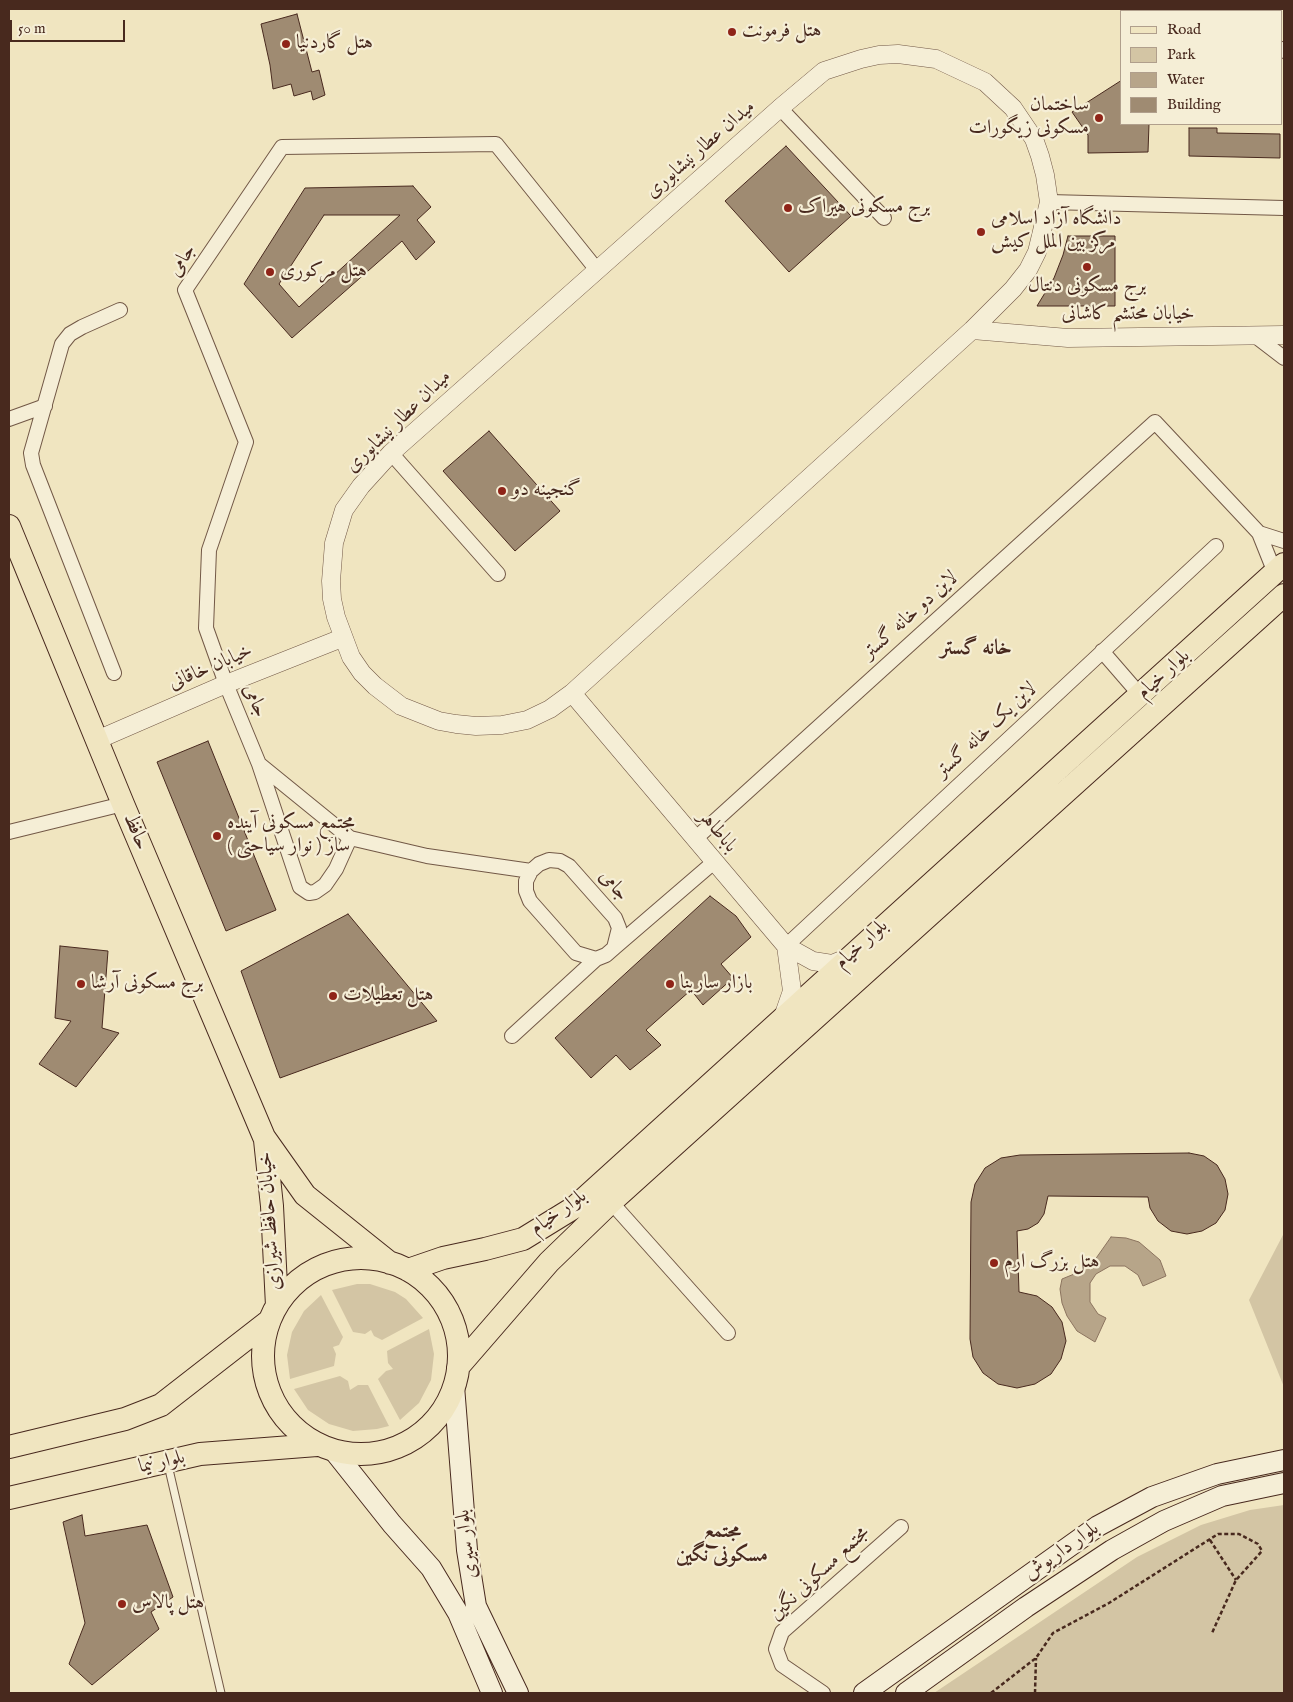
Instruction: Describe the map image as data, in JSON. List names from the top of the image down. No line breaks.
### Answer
{"streets":{"main road":["بلوار خیام","حافظ","خیابان حافظ شیرازی","بلوار نیما","بلوار سیری","بلوار داریوش"],"street":["میدان عطار نیشابوری","جامی","خیابان محتشم کاشانی","لاین دو خانه گستر","خیابان خاقانی","لاین یک خانه گستر","باباطاهر","مجتمع مسکونی نگین"]},"crossings":[["میدان عطار نیشابوری","جامی"],["میدان عطار نیشابوری","خیابان محتشم کاشانی"],["میدان عطار نیشابوری","خیابان خاقانی"],["میدان عطار نیشابوری","باباطاهر"],["جامی","خیابان خاقانی"],["جامی","باباطاهر"],["لاین دو خانه گستر","باباطاهر"],["خیابان خاقانی","حافظ"],["بلوار خیام","باباطاهر"],["بلوار خیام","خیابان حافظ شیرازی"],["بلوار خیام","بلوار نیما"],["بلوار خیام","بلوار سیری"],["لاین یک خانه گستر","باباطاهر"],["حافظ","خیابان حافظ شیرازی"],["خیابان حافظ شیرازی","بلوار نیما"],["خیابان حافظ شیرازی","بلوار سیری"],["بلوار نیما","بلوار سیری"]],"districts":["خانه گستر","مجتمع مسکونی نگین"],"places":["هتل فرمونت","هتل گاردنیا","ساختمان مسکونی زیگورات","برج مسکونی هیراک","دانشگاه آزاد اسلامی مرکز بین الملل کیش","برج مسکونی دنتال","هتل مرکوری","گنجینه دو","مجتمع مسکونی آینده ساز ( نوار سیاحتی )","برج مسکونی آرشا","بازار سارینا","هتل تعطیلات","هتل بزرگ ارم","هتل پالاس"],"legend":["Road","Park","Water","Building"],"scale_bar":"50 m"}
